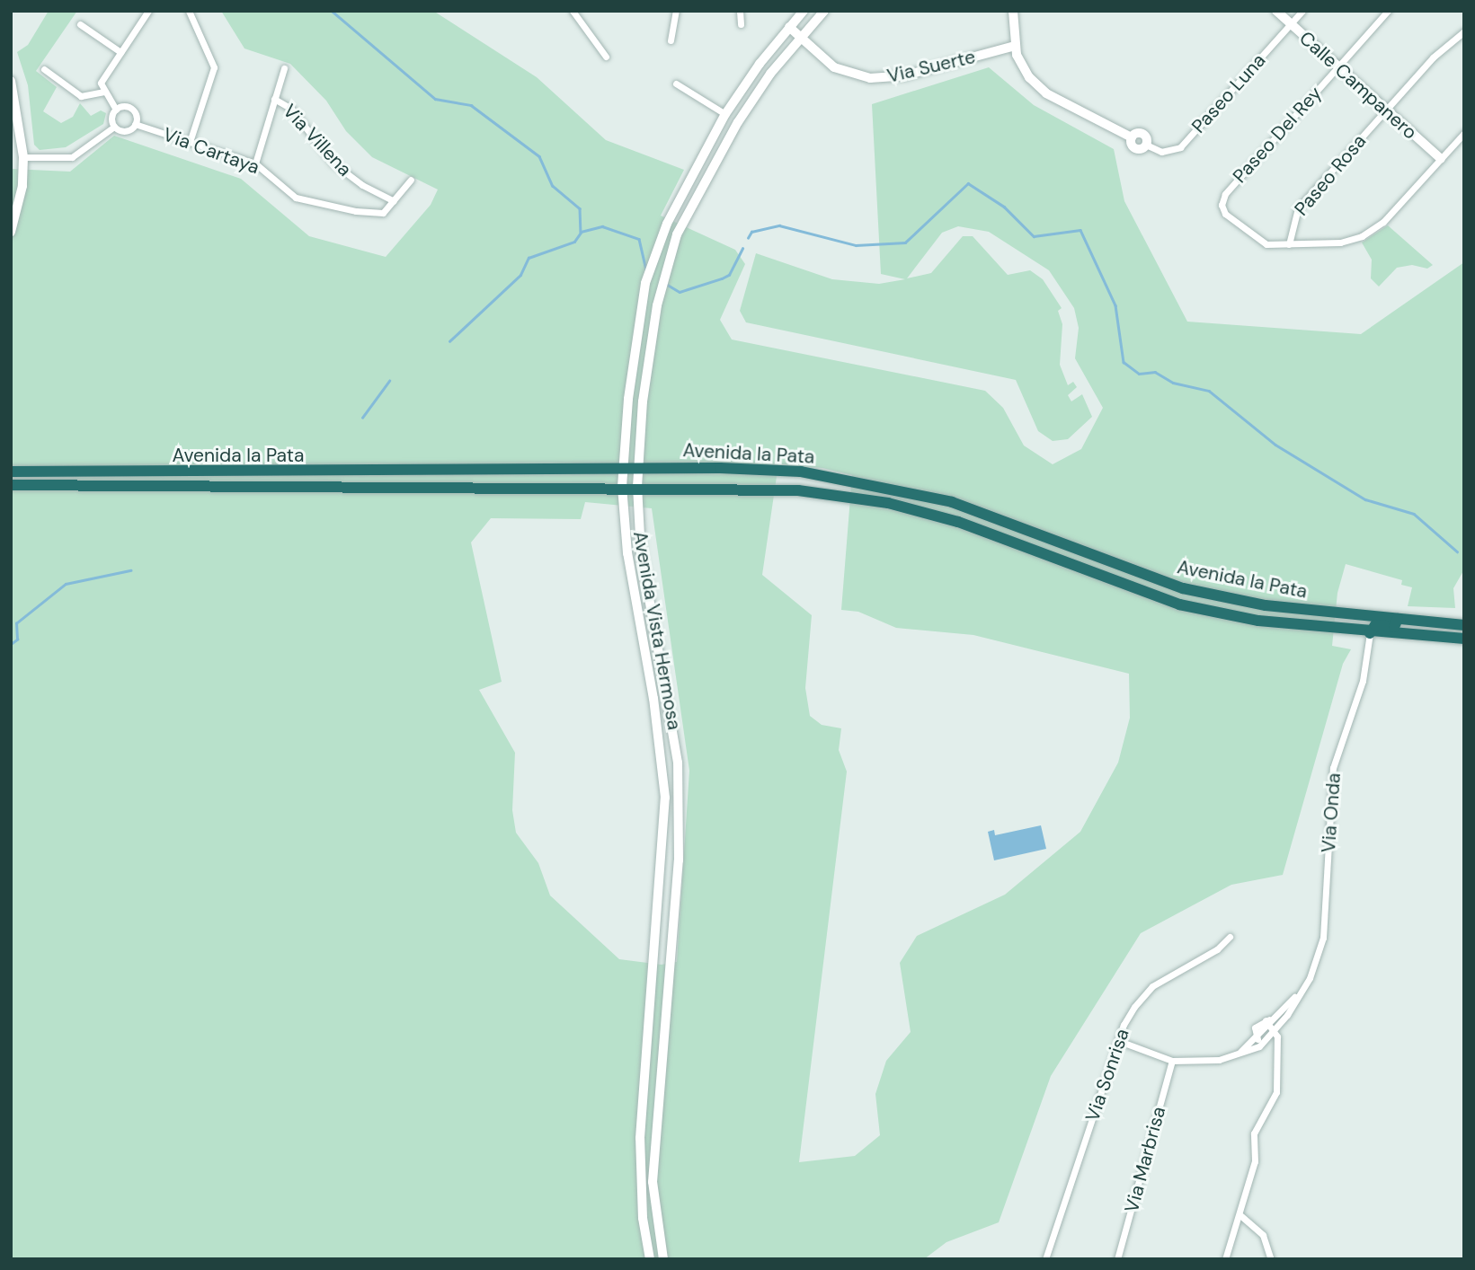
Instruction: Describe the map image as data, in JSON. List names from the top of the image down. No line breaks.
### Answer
{"streets":{"highway":["Avenida la Pata"],"main road":["Via Suerte","Calle Campanero","Avenida Vista Hermosa"],"street":["Paseo Luna","Paseo Del Rey","Via Villena","Via Cartaya","Paseo Rosa","Via Onda","Via Sonrisa","Via Marbrisa"]},"crossings":[["Via Suerte","Avenida Vista Hermosa"],["Calle Campanero","Paseo Luna"],["Calle Campanero","Paseo Del Rey"],["Calle Campanero","Paseo Rosa"],["Paseo Del Rey","Paseo Rosa"],["Via Villena","Via Cartaya"],["Avenida la Pata","Avenida Vista Hermosa"],["Avenida la Pata","Via Onda"],["Via Onda","Via Sonrisa"],["Via Onda","Via Marbrisa"]]}
